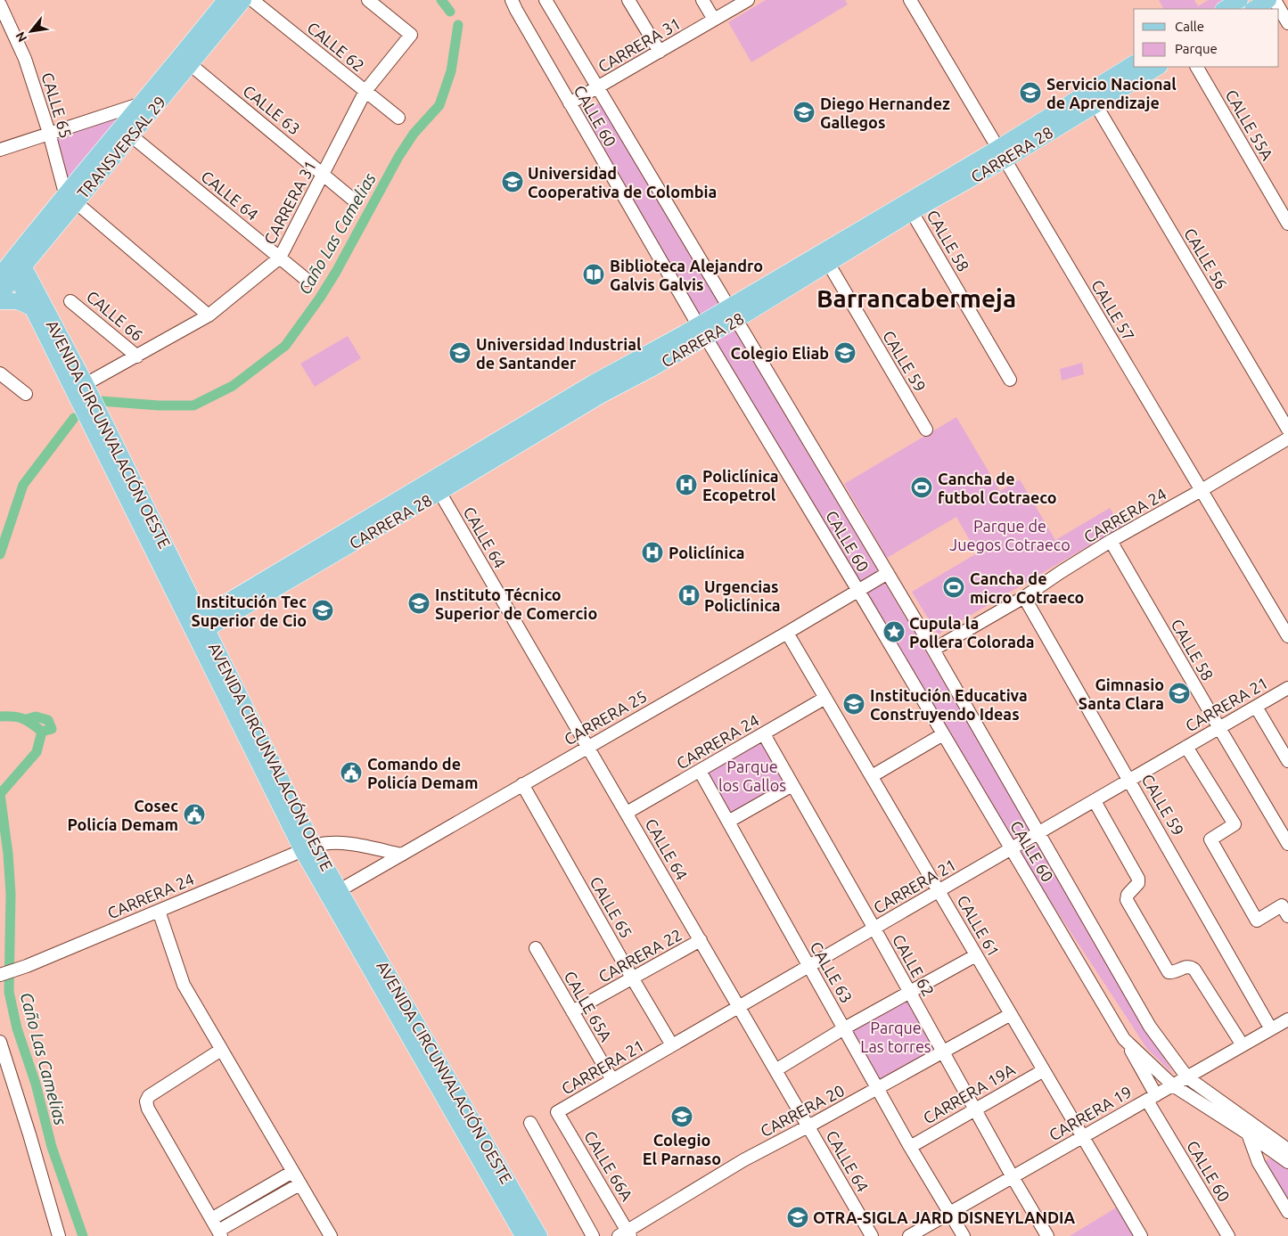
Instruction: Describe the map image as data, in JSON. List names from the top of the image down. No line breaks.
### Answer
{"streets":{"main road":["TRANSVERSAL 29","CARRERA 28","AVENIDA CIRCUNVALACIÓN OESTE"],"street":["CARRERA 31","CALLE 62","CALLE 65","CALLE 63","CALLE 60","CALLE 55A","CALLE 64","CALLE 58","CALLE 56","CALLE 57","CALLE 66","CALLE 59","CARRERA 24","CARRERA 21","CARRERA 25","CALLE 61","CARRERA 22","CALLE 65A","CARRERA 19A","CARRERA 20","CARRERA 19","CALLE 66A"]},"crossings":[["CARRERA 31","CALLE 62"],["CARRERA 31","CALLE 63"],["CARRERA 31","CALLE 60"],["CARRERA 31","CALLE 64"],["CARRERA 31","CALLE 66"],["CARRERA 31","AVENIDA CIRCUNVALACIÓN OESTE"],["CALLE 62","CARRERA 24"],["CALLE 62","CARRERA 21"],["CALLE 62","CARRERA 19A"],["CALLE 62","CARRERA 20"],["CALLE 62","CARRERA 19"],["CALLE 65","TRANSVERSAL 29"],["CALLE 65","CARRERA 21"],["CALLE 65","CARRERA 25"],["CALLE 65","CARRERA 22"],["CALLE 63","TRANSVERSAL 29"],["CALLE 63","CARRERA 24"],["CALLE 63","CARRERA 21"],["CALLE 63","CARRERA 19A"],["CALLE 63","CARRERA 20"],["CALLE 63","CARRERA 19"],["CALLE 60","CARRERA 28"],["CALLE 60","CARRERA 24"],["CALLE 60","CARRERA 21"],["CALLE 60","CARRERA 25"],["CALLE 60","CARRERA 19"],["TRANSVERSAL 29","CALLE 64"],["TRANSVERSAL 29","AVENIDA CIRCUNVALACIÓN OESTE"],["CARRERA 28","CALLE 64"],["CARRERA 28","CALLE 58"],["CARRERA 28","CALLE 56"],["CARRERA 28","CALLE 57"],["CARRERA 28","CALLE 59"],["CARRERA 28","AVENIDA CIRCUNVALACIÓN OESTE"],["CALLE 64","CARRERA 24"],["CALLE 64","CARRERA 21"],["CALLE 64","CARRERA 25"],["CALLE 64","CARRERA 22"],["CALLE 64","CARRERA 20"],["CALLE 58","CARRERA 24"],["CALLE 58","CARRERA 21"],["CALLE 57","CARRERA 24"],["CALLE 59","CARRERA 24"],["CALLE 59","CARRERA 21"],["CALLE 59","CARRERA 19"],["AVENIDA CIRCUNVALACIÓN OESTE","CARRERA 24"],["AVENIDA CIRCUNVALACIÓN OESTE","CARRERA 25"],["CARRERA 24","CARRERA 25"],["CARRERA 24","CALLE 61"],["CARRERA 21","CALLE 61"],["CARRERA 21","CALLE 65A"],["CARRERA 21","CALLE 66A"],["CARRERA 25","CALLE 61"],["CALLE 61","CARRERA 19A"],["CALLE 61","CARRERA 19"],["CARRERA 22","CALLE 65A"],["CARRERA 20","CALLE 66A"]],"districts":["Barrancabermeja"],"water":["Caño Las Camelias"],"parks":["Parque de Juegos Cotraeco","Parque los Gallos","Parque Las torres"],"places":{"school or university":["Servicio Nacional de Aprendizaje","Diego Hernandez Gallegos","Universidad Cooperativa de Colombia","Universidad Industrial de Santander","Colegio Eliab","Instituto Técnico Superior de Comercio","Institución Tec Superior de Cio","Gimnasio Santa Clara","Institución Educativa Construyendo Ideas","Colegio El Parnaso","OTRA-SIGLA JARD DISNEYLANDIA"],"library":["Biblioteca Alejandro Galvis Galvis"],"hospital":["Policlínica Ecopetrol","Policlínica","Urgencias Policlínica"],"sports":["Cancha de futbol Cotraeco","Cancha de micro Cotraeco"],"place":["Cupula la Pollera Colorada"],"public building":["Comando de Policía Demam","Cosec Policía Demam"]},"legend":["Calle","Parque"],"north":"bottom left"}
